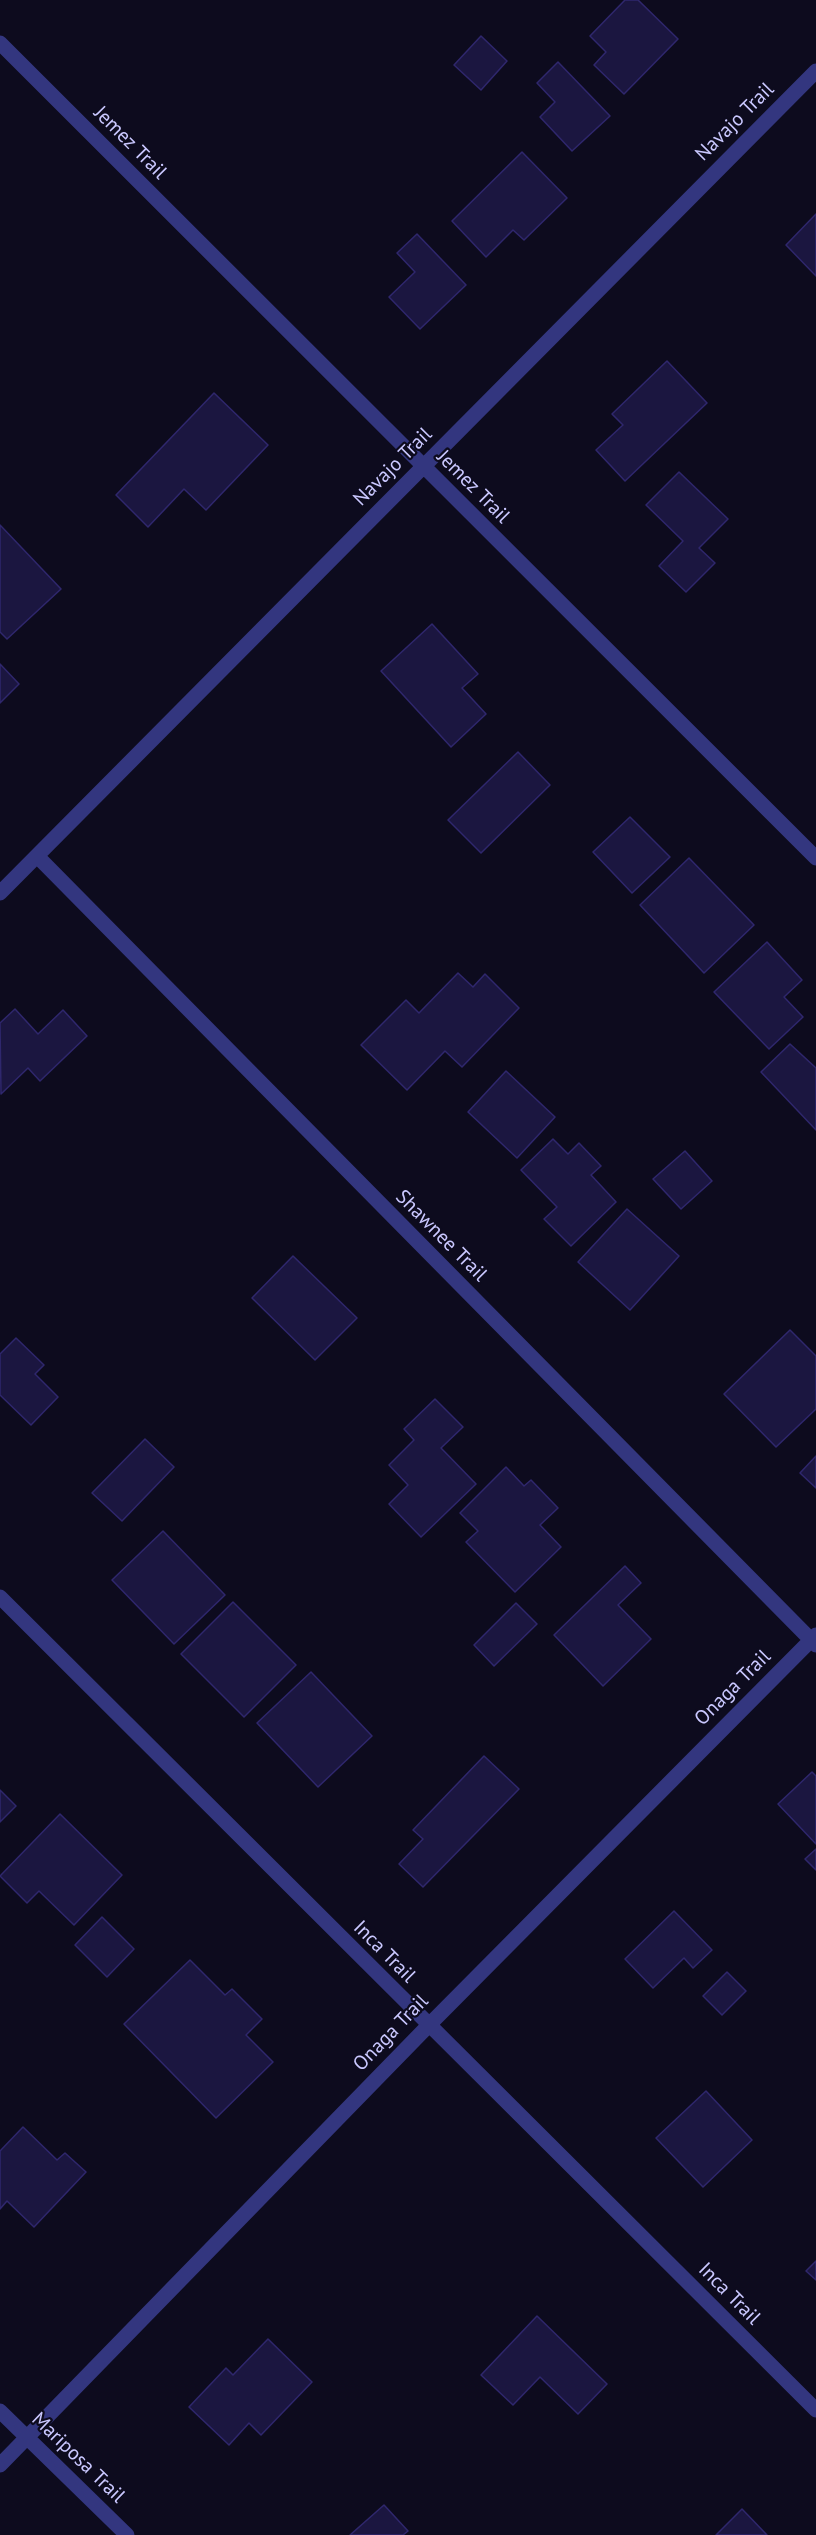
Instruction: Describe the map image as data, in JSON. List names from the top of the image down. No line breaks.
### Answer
{"streets":{"street":["Navajo Trail","Jemez Trail","Shawnee Trail","Onaga Trail","Inca Trail","Mariposa Trail"]},"crossings":[["Navajo Trail","Jemez Trail"],["Navajo Trail","Shawnee Trail"],["Shawnee Trail","Onaga Trail"],["Onaga Trail","Inca Trail"],["Onaga Trail","Mariposa Trail"]]}
